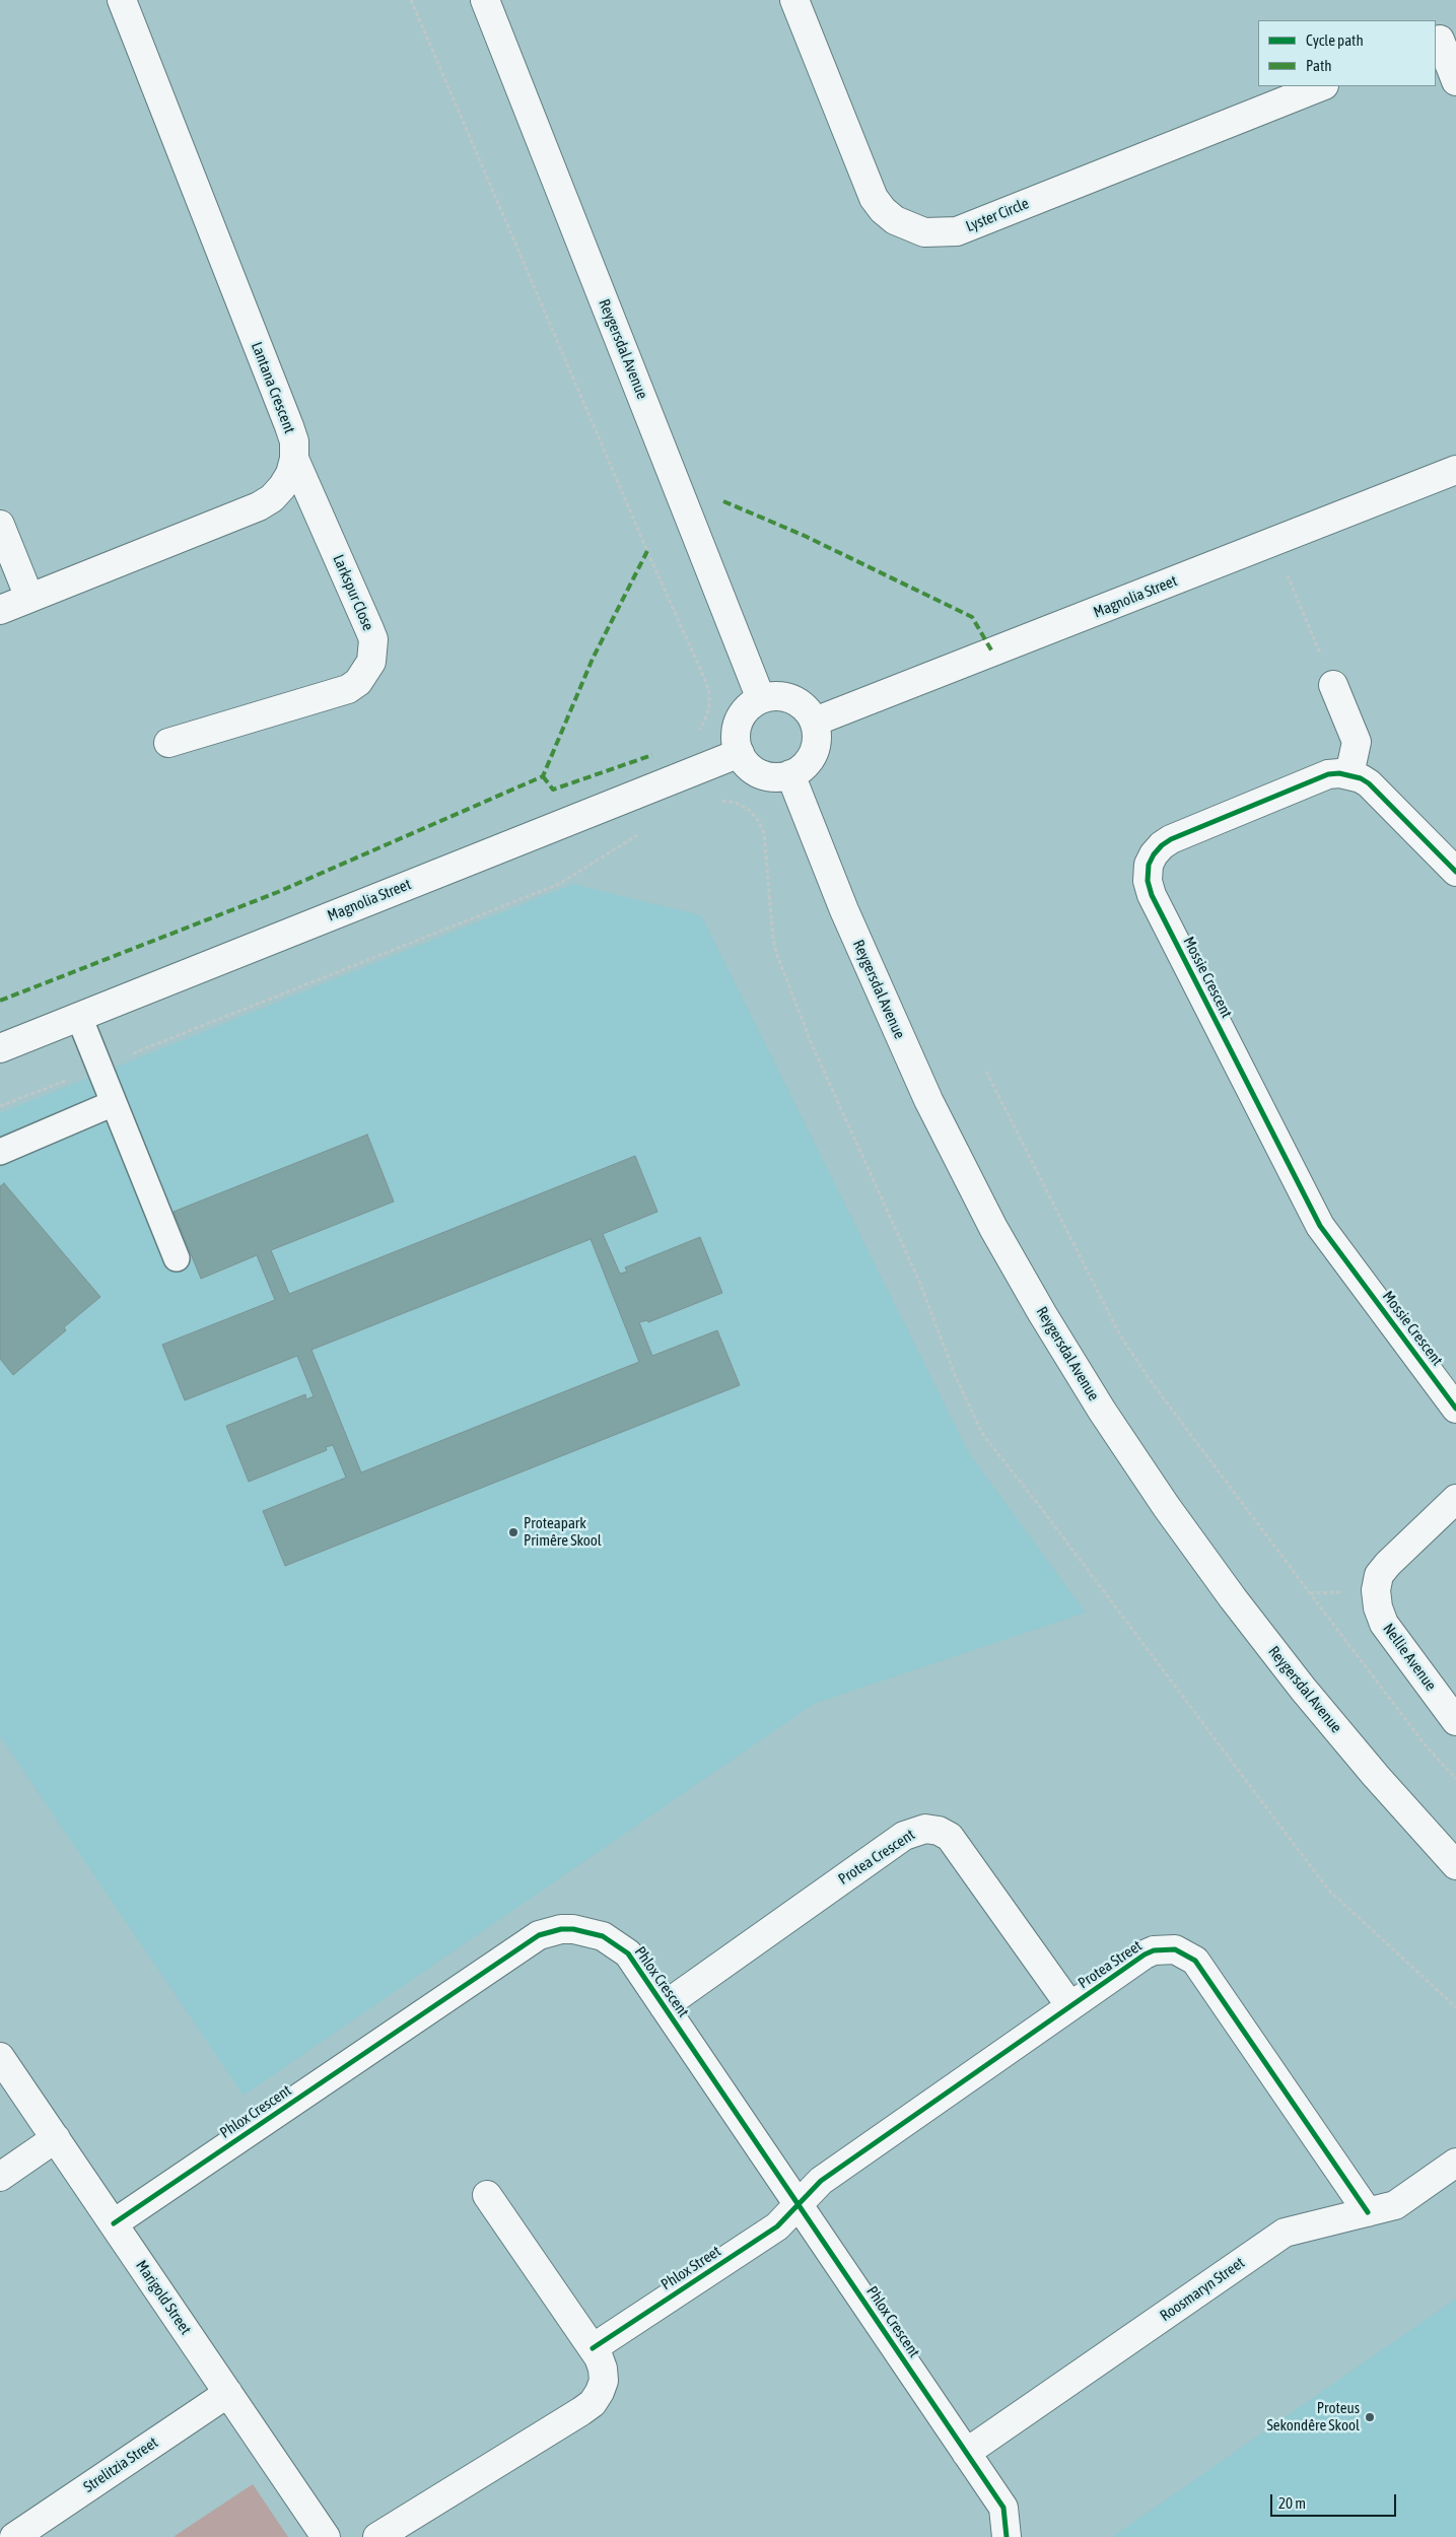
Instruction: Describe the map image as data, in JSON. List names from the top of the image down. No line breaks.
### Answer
{"streets":{"street":["Lyster Circle","Reygersdal Avenue","Lantana Crescent","Larkspur Close","Magnolia Street","Mossie Crescent","Nellie Avenue","Protea Crescent","Protea Street","Phlox Crescent","Phlox Street","Roosmaryn Street","Marigold Street","Strelitzia Street"]},"crossings":[["Reygersdal Avenue","Magnolia Street"],["Lantana Crescent","Larkspur Close"],["Protea Crescent","Protea Street"],["Protea Crescent","Phlox Crescent"],["Protea Street","Phlox Crescent"],["Protea Street","Phlox Street"],["Protea Street","Roosmaryn Street"],["Phlox Crescent","Phlox Street"],["Phlox Crescent","Roosmaryn Street"],["Phlox Crescent","Marigold Street"],["Marigold Street","Strelitzia Street"]],"places":["Proteapark Primêre Skool","Proteus Sekondêre Skool"],"legend":["Cycle path","Path"],"scale_bar":"20 m"}
